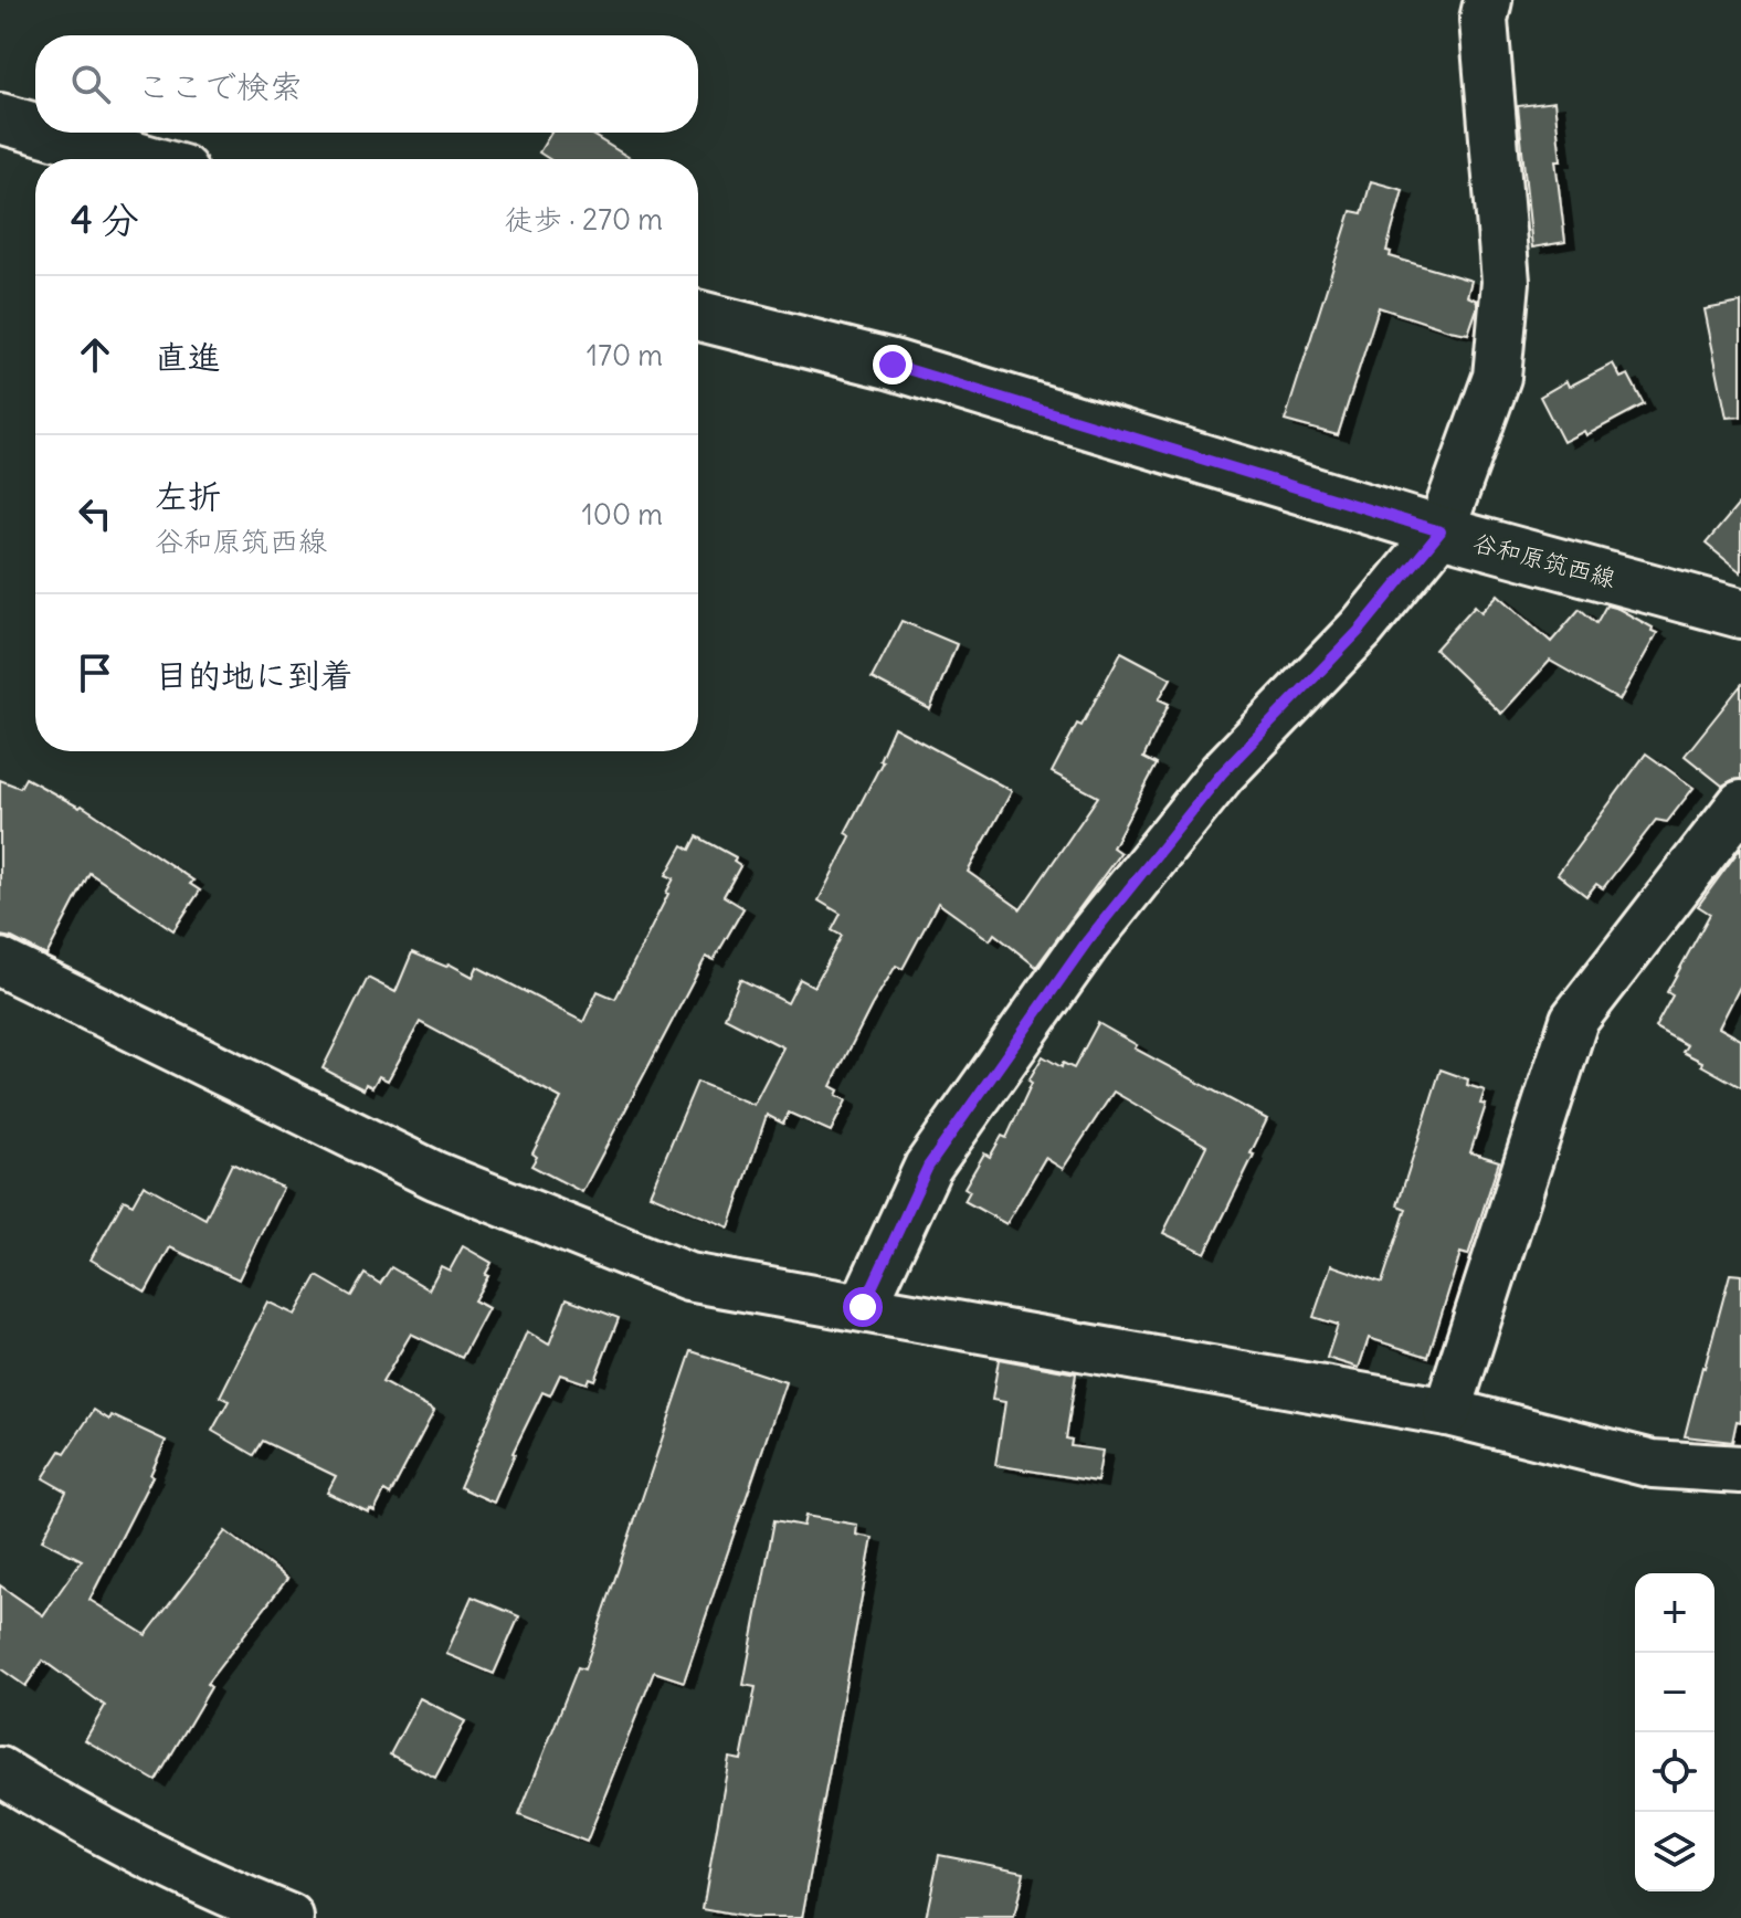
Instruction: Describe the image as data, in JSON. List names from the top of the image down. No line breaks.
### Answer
{"streets":{"main road":["谷和原筑西線"]},"page":{"search":"ここで検索","heading":["4 分","徒歩 · 270 m"],"list":[["直進","170 m"],["左折","谷和原筑西線","100 m"],"目的地に到着"],"map_buttons":["+","−"]}}
